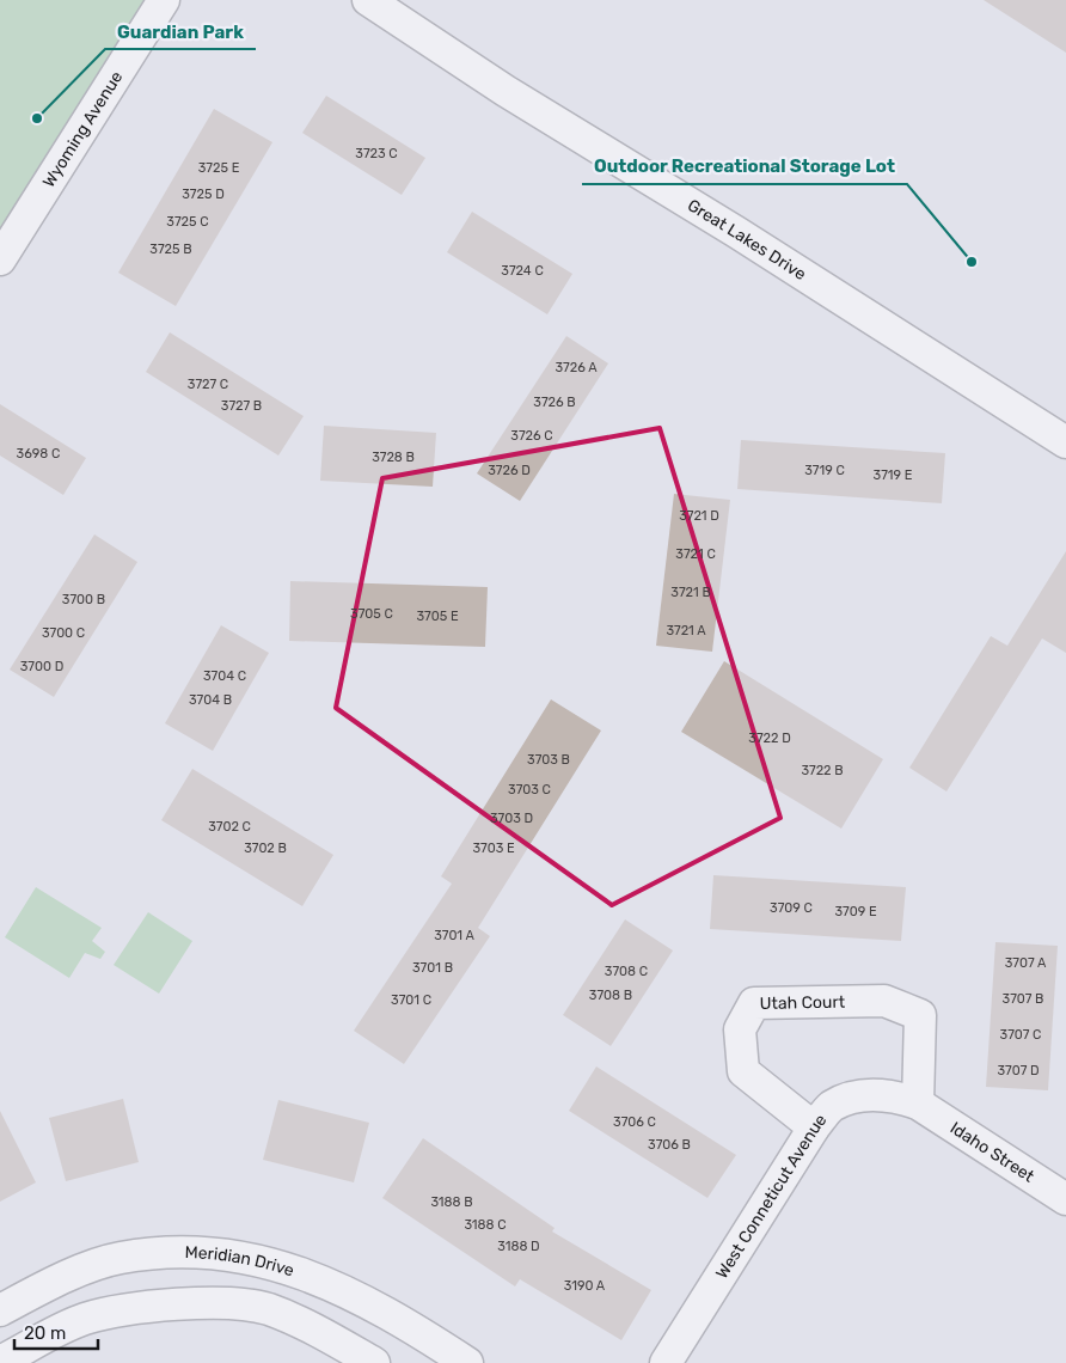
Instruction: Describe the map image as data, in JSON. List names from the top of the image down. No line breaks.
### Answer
{"streets":{"street":["Wyoming Avenue","Great Lakes Drive","Utah Court","Idaho Street","West Conneticut Avenue","Meridian Drive"]},"crossings":[["Utah Court","Idaho Street"],["Utah Court","West Conneticut Avenue"],["Idaho Street","West Conneticut Avenue"]],"places":["Guardian Park","Outdoor Recreational Storage Lot"],"house_numbers":["3723 C","3725 E","3725 D","3725 C","3725 B","3724 C","3726 A","3727 C","3726 B","3727 B","3726 C","3698 C","3728 B","3726 D","3719 C","3719 E","3721 D","3721 C","3721 B","3700 B","3705 C","3705 E","3721 A","3700 C","3700 D","3704 C","3704 B","3722 D","3703 B","3722 B","3703 C","3703 D","3702 C","3702 B","3703 E","3709 C","3709 E","3701 A","3707 A","3701 B","3708 C","3708 B","3707 B","3701 C","3707 C","3707 D","3706 C","3706 B","3188 B","3188 C","3188 D","3190 A"],"scale_bar":"20 m"}
